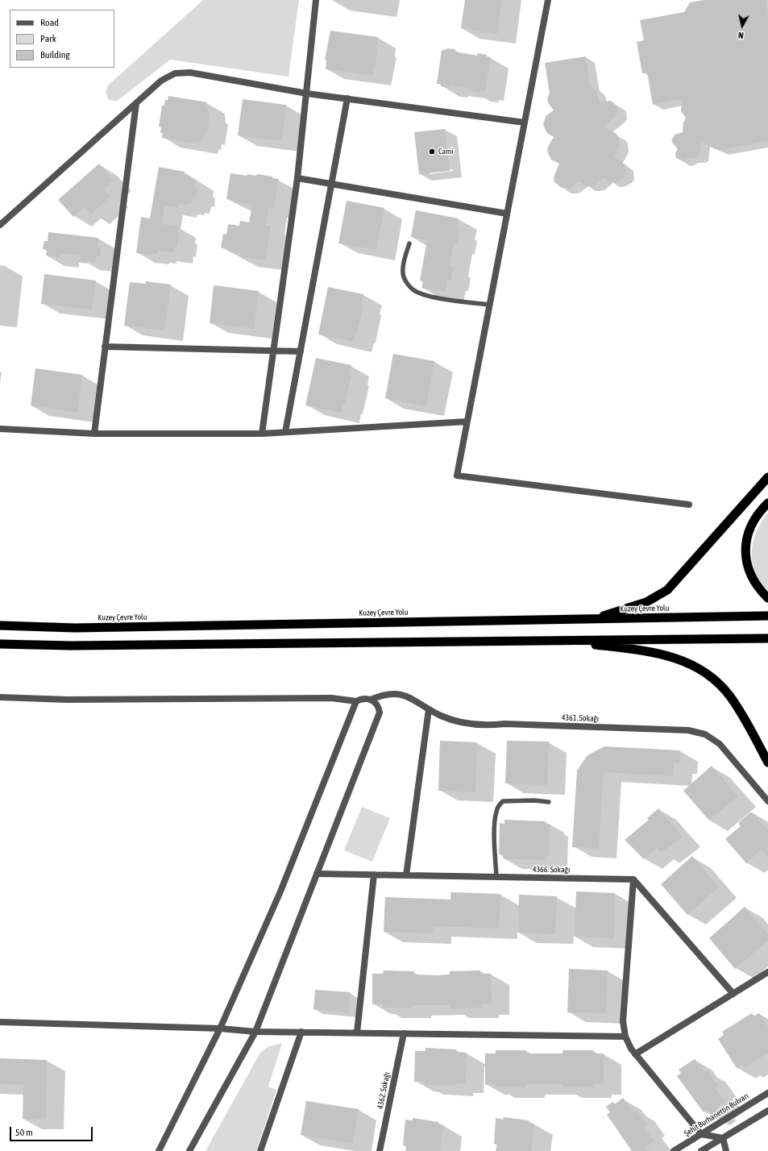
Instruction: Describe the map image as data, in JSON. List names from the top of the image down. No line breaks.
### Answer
{"streets":{"highway":["Kuzey Çevre Yolu"],"street":["4361. Sokağı","4366. Sokağı","4362. Sokağı","Şehit Burhanettin Bulvarı"]},"places":["Cami"],"legend":["Road","Park","Building"],"scale_bar":"50 m","north":"bottom"}
